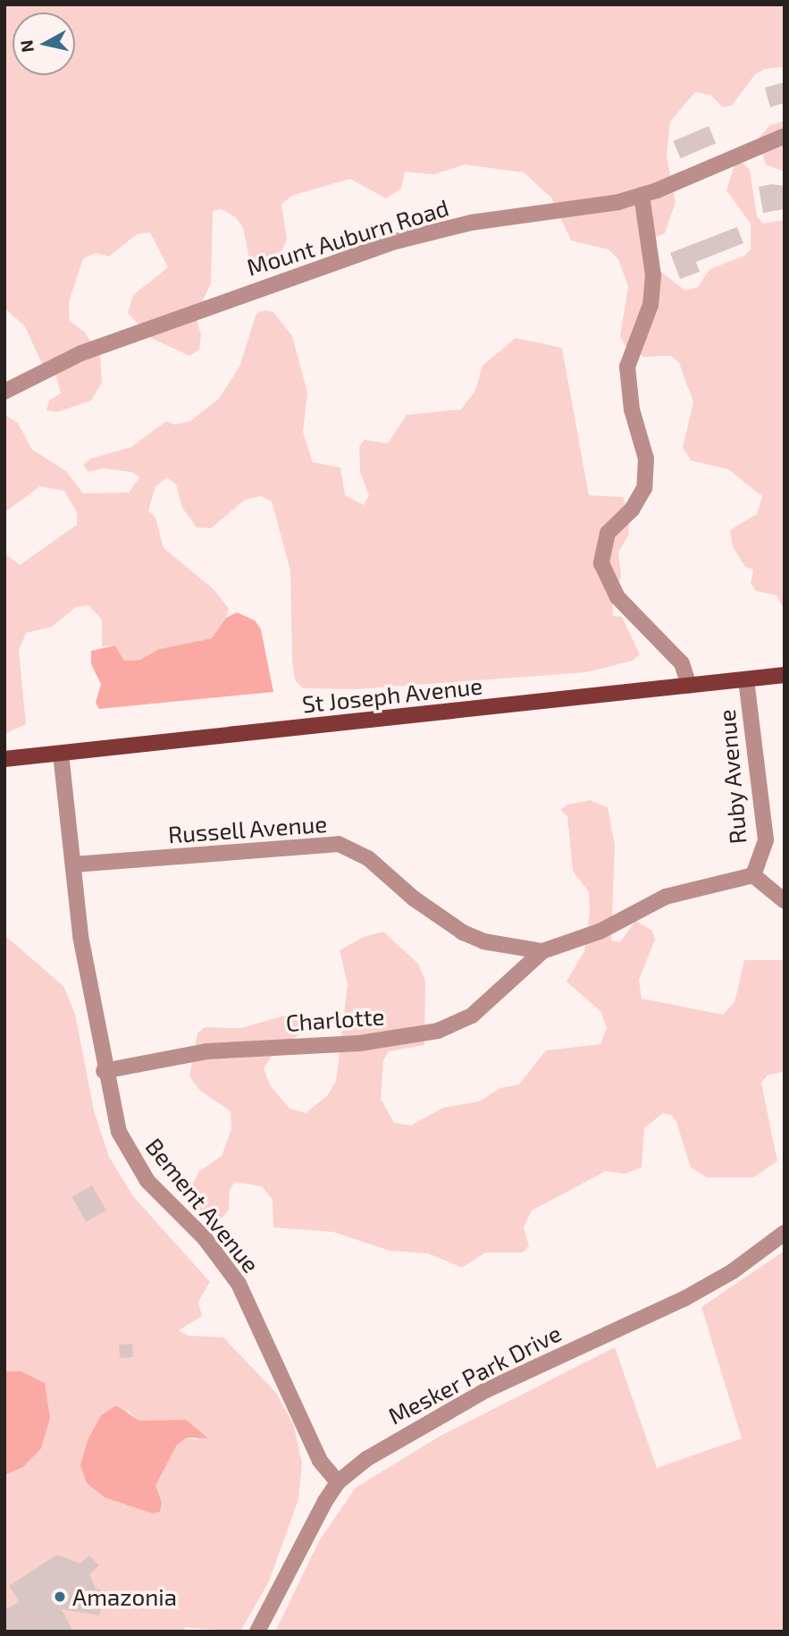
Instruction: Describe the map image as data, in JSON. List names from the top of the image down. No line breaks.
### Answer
{"streets":{"main road":["St Joseph Avenue"],"street":["Mount Auburn Road","Ruby Avenue","Russell Avenue","Charlotte","Bement Avenue","Mesker Park Drive"]},"crossings":[["St Joseph Avenue","Ruby Avenue"],["St Joseph Avenue","Bement Avenue"],["Ruby Avenue","Russell Avenue"],["Russell Avenue","Charlotte"],["Russell Avenue","Bement Avenue"],["Charlotte","Bement Avenue"],["Bement Avenue","Mesker Park Drive"]],"places":["Amazonia"],"north":"left"}
